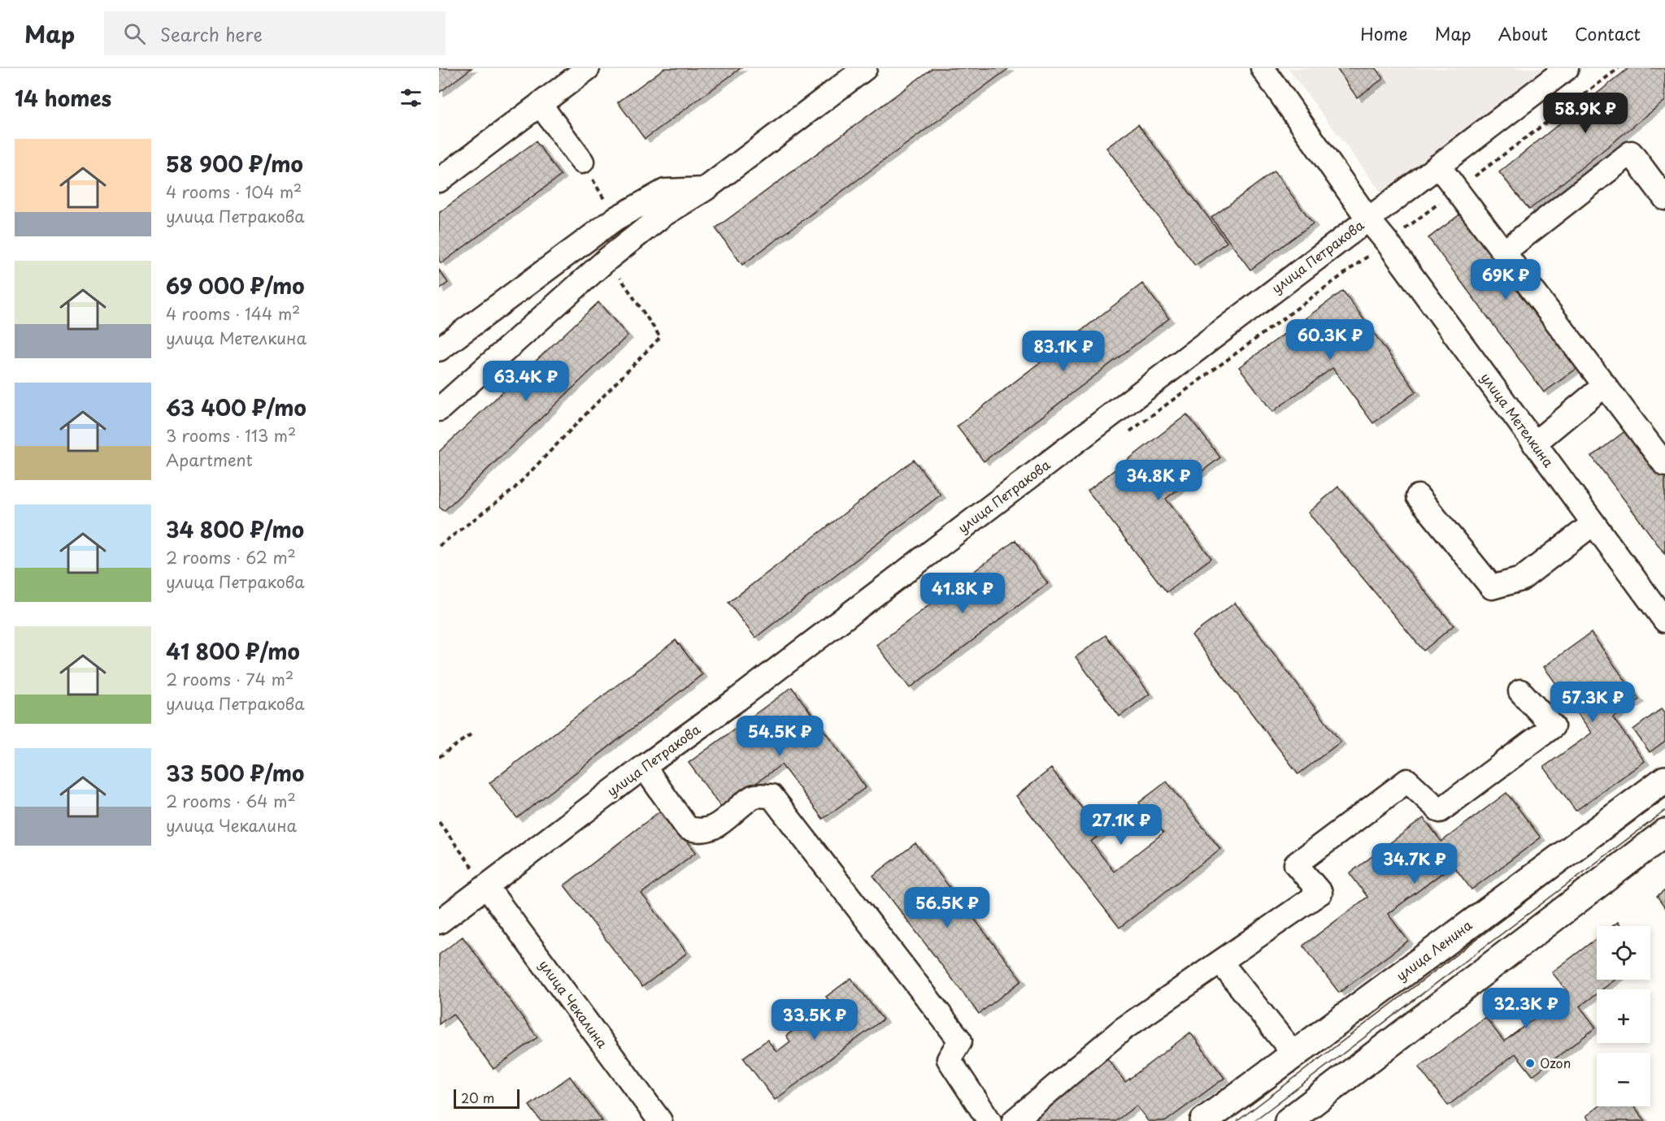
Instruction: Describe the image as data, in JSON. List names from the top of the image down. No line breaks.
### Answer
{"streets":{"main road":["улица Ленина"],"street":["улица Петракова","улица Метелкина","улица Чекалина"]},"crossings":[["улица Петракова","улица Метелкина"],["улица Петракова","улица Чекалина"]],"places":["Ozon"],"scale_bar":"20 m","page":{"header":"Map","search":"Search here","nav":["Home","Map","About","Contact"],"heading":"14 homes","price":["58.9K ₽","69K ₽","60.3K ₽","83.1K ₽","63.4K ₽","34.8K ₽","41.8K ₽","57.3K ₽","54.5K ₽","27.1K ₽","34.7K ₽","56.5K ₽","32.3K ₽","33.5K ₽"],"list":[{"name":"58 900 ₽/mo","note":"4 rooms · 104 m² · улица Петракова"},{"name":"69 000 ₽/mo","note":"4 rooms · 144 m² · улица Метелкина"},{"name":"63 400 ₽/mo","note":"3 rooms · 113 m² · Apartment"},{"name":"34 800 ₽/mo","note":"2 rooms · 62 m² · улица Петракова"},{"name":"41 800 ₽/mo","note":"2 rooms · 74 m² · улица Петракова"},{"name":"33 500 ₽/mo","note":"2 rooms · 64 m² · улица Чекалина"}],"map_buttons":["+","−"],"scale":"20 m"}}
